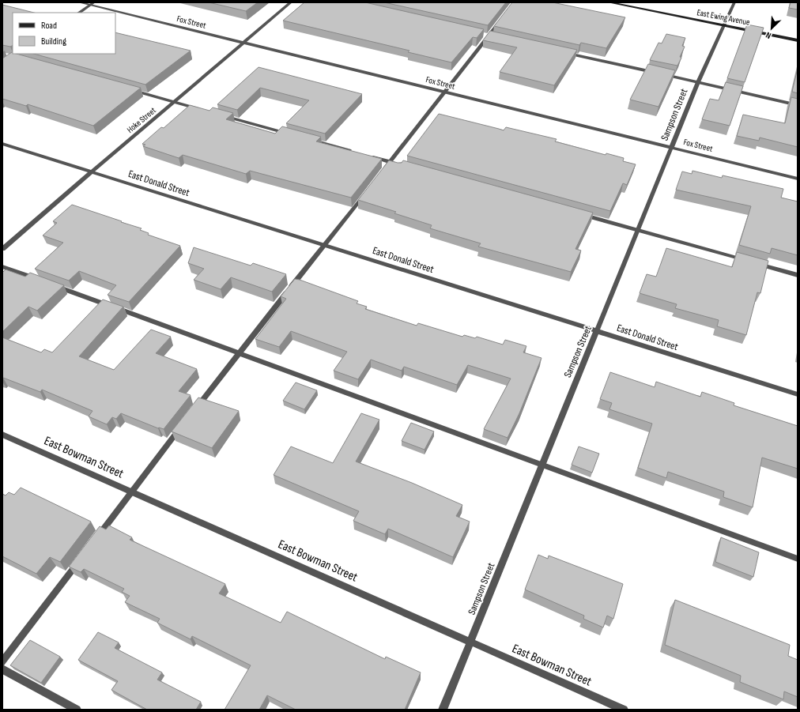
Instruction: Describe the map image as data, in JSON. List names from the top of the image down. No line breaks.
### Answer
{"streets":{"street":["East Ewing Avenue","Fox Street","Sampson Street","Hoke Street","East Donald Street","East Bowman Street"]},"crossings":[["East Ewing Avenue","Sampson Street"],["Fox Street","Sampson Street"],["Fox Street","Hoke Street"],["Sampson Street","East Donald Street"],["Sampson Street","East Bowman Street"],["Hoke Street","East Donald Street"]],"legend":["Road","Building"],"north":"bottom left"}
